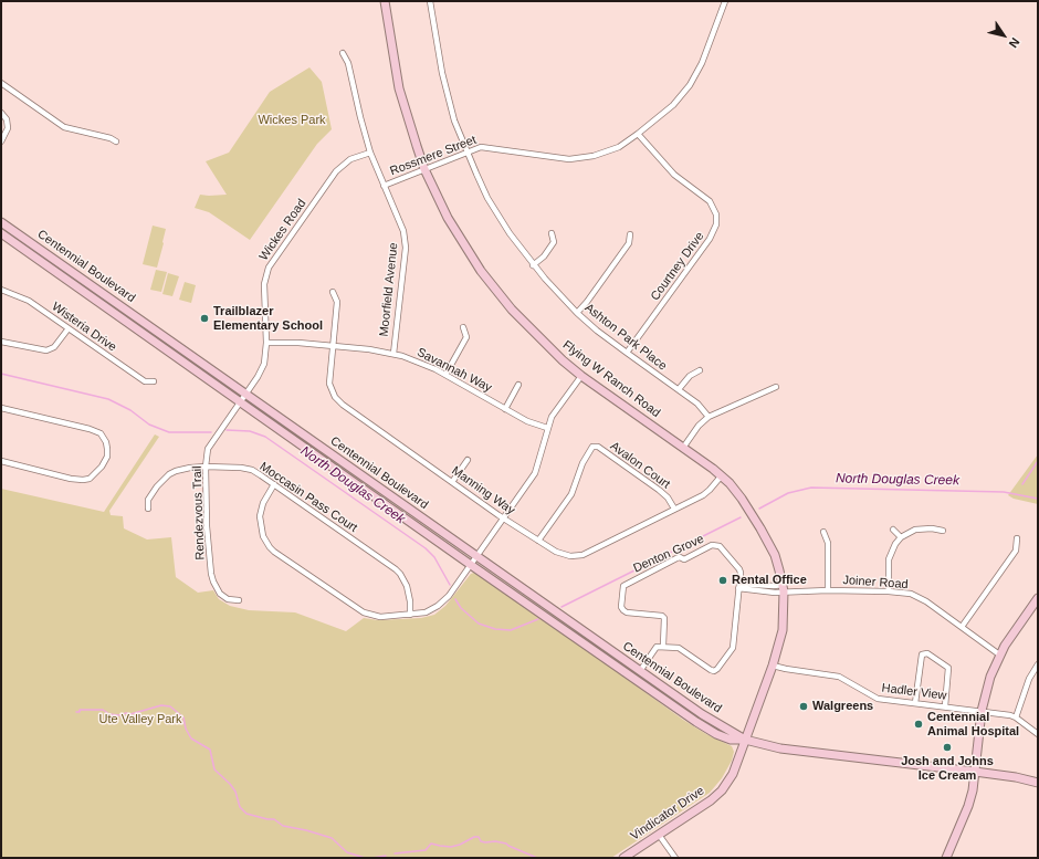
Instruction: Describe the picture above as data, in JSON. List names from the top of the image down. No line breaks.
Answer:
{"streets":{"main road":["Centennial Boulevard","Flying W Ranch Road","Vindicator Drive"],"street":["Rossmere Street","Wickes Road","Courtney Drive","Moorfield Avenue","Wisteria Drive","Ashton Park Place","Savannah Way","Avalon Court","Manning Way","Moccasin Pass Court","Rendezvous Trail","Denton Grove","Joiner Road","Hadler View"]},"crossings":[["Rossmere Street","Courtney Drive"],["Rossmere Street","Moorfield Avenue"],["Rossmere Street","Ashton Park Place"],["Rossmere Street","Flying W Ranch Road"],["Wickes Road","Centennial Boulevard"],["Wickes Road","Moorfield Avenue"],["Wickes Road","Savannah Way"],["Wickes Road","Rendezvous Trail"],["Centennial Boulevard","Flying W Ranch Road"],["Centennial Boulevard","Rendezvous Trail"],["Centennial Boulevard","Vindicator Drive"],["Courtney Drive","Ashton Park Place"],["Moorfield Avenue","Savannah Way"],["Savannah Way","Manning Way"],["Flying W Ranch Road","Manning Way"],["Flying W Ranch Road","Joiner Road"],["Flying W Ranch Road","Hadler View"],["Flying W Ranch Road","Vindicator Drive"],["Avalon Court","Manning Way"],["Moccasin Pass Court","Rendezvous Trail"]],"water":["North Douglas Creek"],"parks":["Wickes Park","Ute Valley Park"],"places":["Trailblazer Elementary School","Rental Office","Walgreens","Centennial Animal Hospital","Josh and Johns Ice Cream"],"north":"bottom right"}
